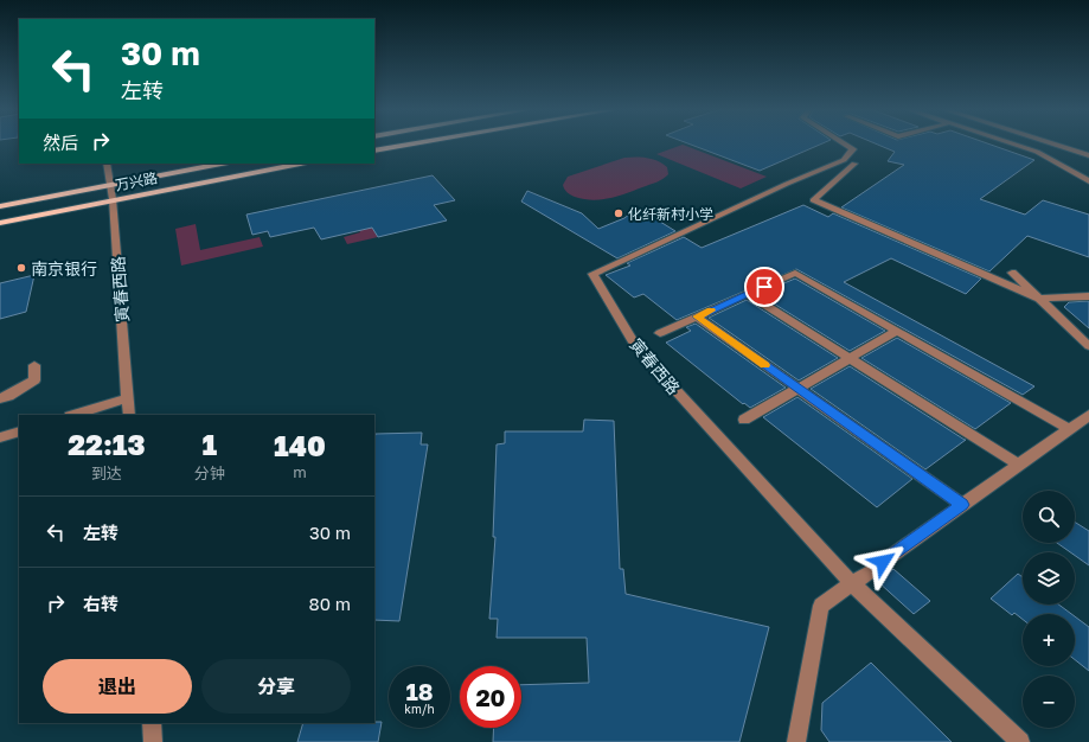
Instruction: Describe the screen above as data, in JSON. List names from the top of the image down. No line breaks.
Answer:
{"streets":{"main road":["万兴路"],"street":["寅春西路"]},"crossings":[["万兴路","寅春西路"]],"places":["化纤新村小学","南京银行"],"page":{"turn":["30 m","左转"],"then":"然后","eta":["22:13","到达","1","分钟","140","m"],"map_buttons":["+","−"],"list":[{"name":"左转","value":"30 m"},{"name":"右转","value":"80 m"}],"buttons":["退出","分享"],"speed":"18 km/h","limit":"20"}}
